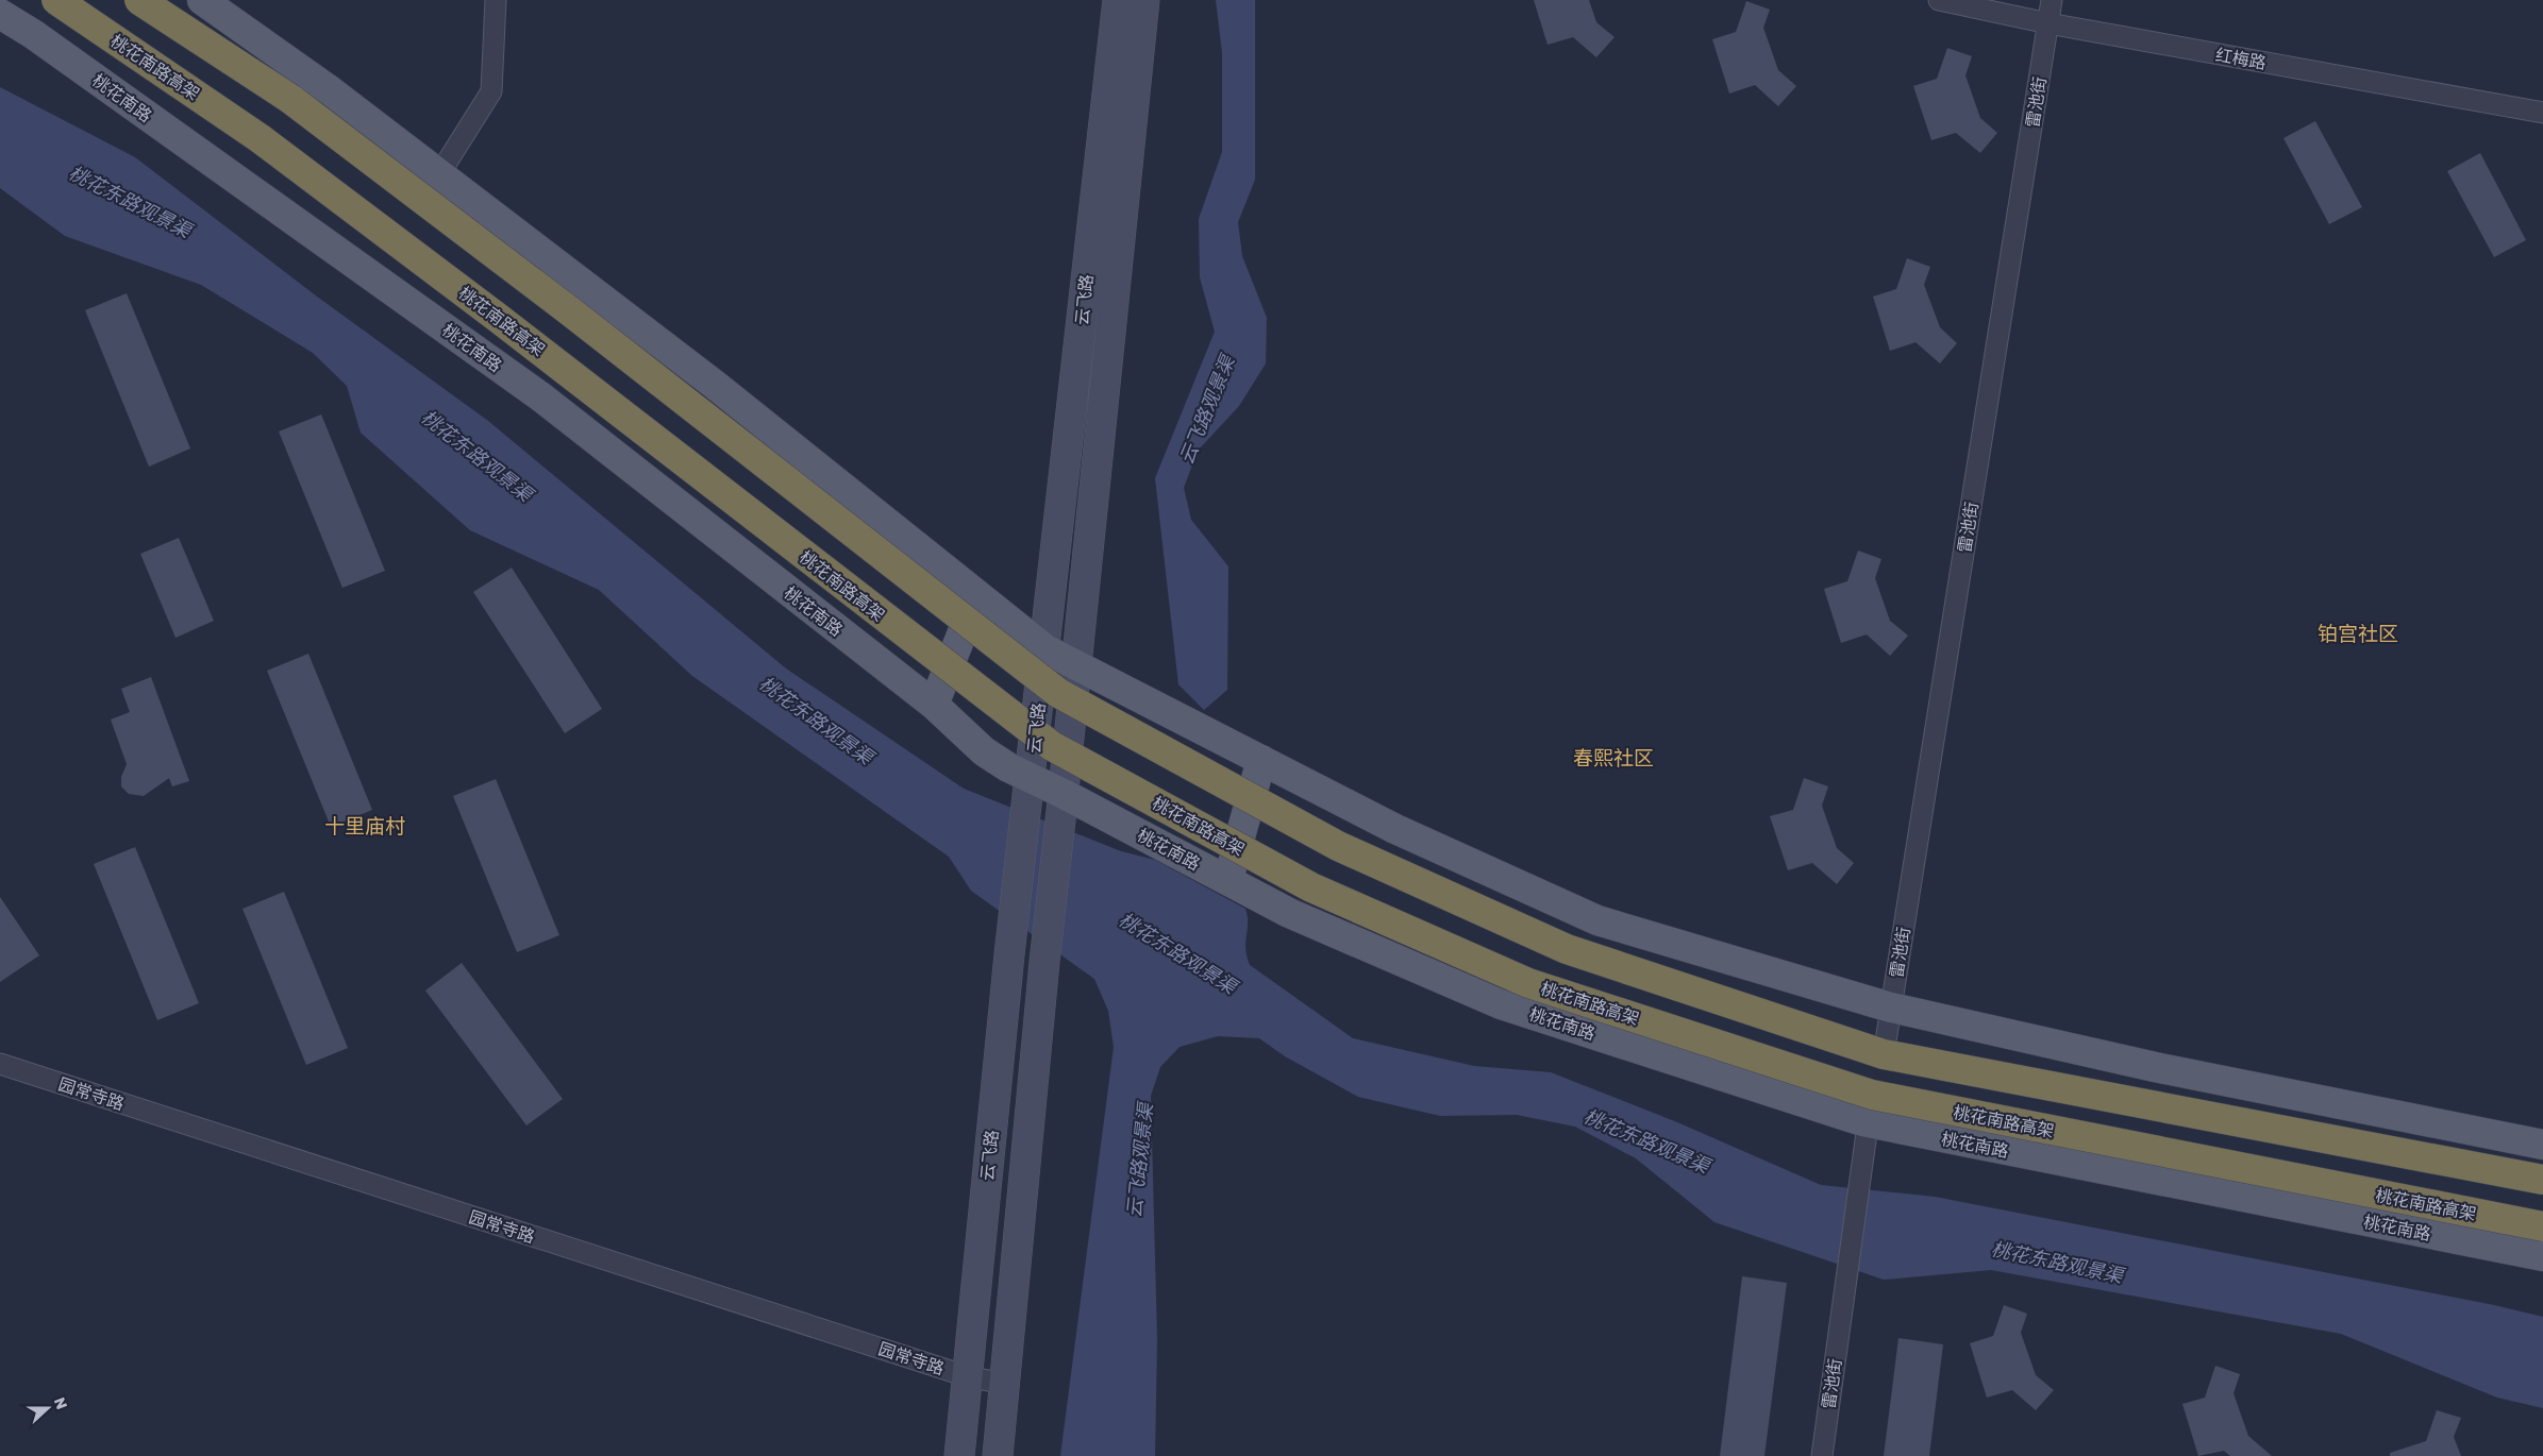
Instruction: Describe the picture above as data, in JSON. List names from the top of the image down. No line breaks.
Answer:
{"streets":{"highway":["桃花南路高架"],"main road":["桃花南路","云飞路"],"street":["红梅路","雷池街","园常寺路"]},"crossings":[["红梅路","雷池街"],["桃花南路高架","桃花南路"],["桃花南路高架","雷池街"],["桃花南路","雷池街"],["桃花南路","云飞路"],["云飞路","园常寺路"]],"districts":["铂宫社区","春熙社区","十里庙村"],"water":["桃花东路观景渠","云飞路观景渠"],"north":"right"}
